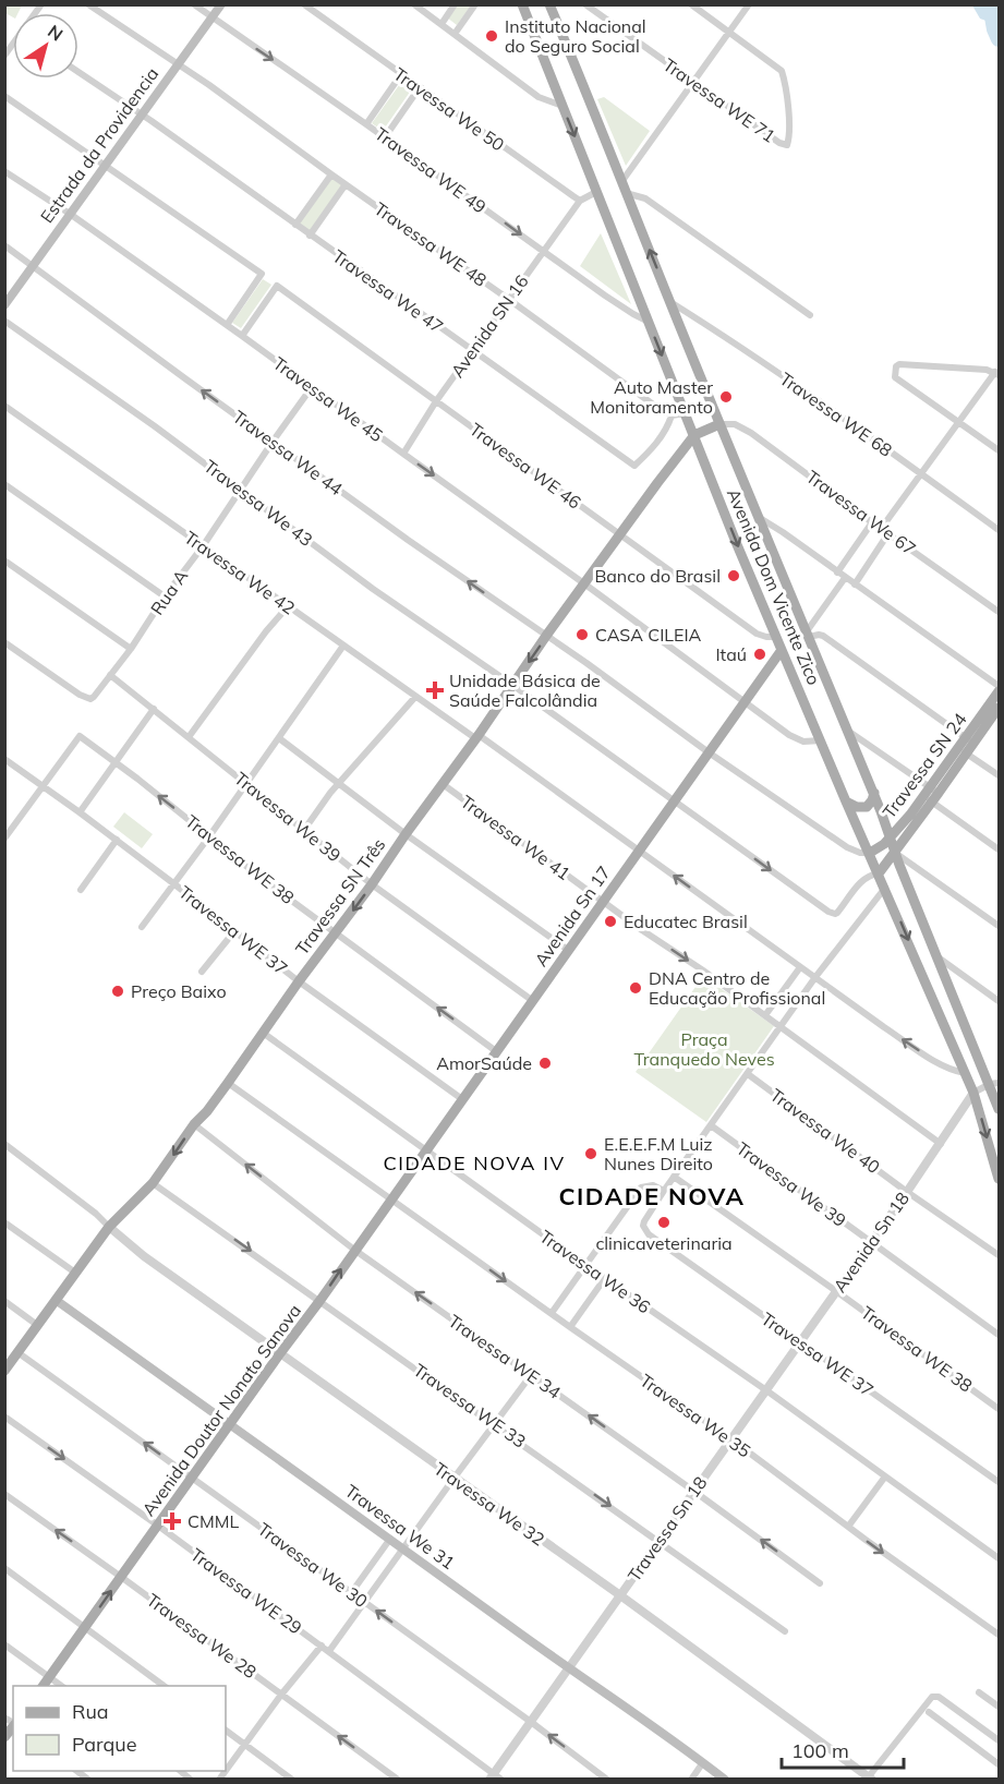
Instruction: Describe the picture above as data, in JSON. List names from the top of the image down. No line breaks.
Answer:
{"streets":{"main road":["Estrada da Providencia","Avenida Dom Vicente Zico","Travessa SN 24","Travessa SN Três","Avenida Sn 17","Avenida Doutor Nonato Sanova","Travessa We 31"],"street":["Travessa WE 71","Travessa We 50","Travessa WE 49","Travessa WE 48","Travessa We 47","Avenida SN 16","Travessa We 45","Travessa WE 68","Travessa We 44","Travessa WE 46","Travessa We 43","Travessa We 67","Travessa We 42","Rua A","Travessa We 39","Travessa We 41","Travessa WE 38","Travessa WE 37","Travessa We 40","Avenida Sn 18","Travessa We 36","Travessa WE 34","Travessa WE 33","Travessa We 35","Travessa We 32","Travessa Sn 18","Travessa We 30","Travessa WE 29","Travessa We 28"]},"crossings":[["Travessa We 50","Avenida SN 16"],["Estrada da Providencia","Travessa WE 49"],["Estrada da Providencia","Travessa WE 48"],["Estrada da Providencia","Travessa We 47"],["Estrada da Providencia","Travessa We 45"],["Estrada da Providencia","Travessa We 44"],["Travessa WE 49","Avenida SN 16"],["Travessa WE 49","Avenida Dom Vicente Zico"],["Travessa WE 48","Travessa We 47"],["Travessa WE 48","Avenida SN 16"],["Travessa We 47","Avenida SN 16"],["Avenida SN 16","Travessa We 45"],["Avenida SN 16","Travessa WE 46"],["Travessa We 45","Travessa WE 46"],["Travessa We 45","Rua A"],["Travessa We 45","Travessa SN Três"],["Travessa We 44","Rua A"],["Travessa We 44","Travessa SN Três"],["Travessa WE 46","Avenida Dom Vicente Zico"],["Travessa WE 46","Travessa SN Três"],["Travessa We 43","Rua A"],["Travessa We 43","Travessa SN Três"],["Travessa We 67","Avenida Dom Vicente Zico"],["Travessa We 42","Rua A"],["Travessa We 42","Travessa SN Três"],["Avenida Dom Vicente Zico","Travessa SN 24"],["Avenida Dom Vicente Zico","Travessa SN Três"],["Avenida Dom Vicente Zico","Avenida Sn 18"],["Rua A","Travessa We 39"],["Travessa We 39","Travessa SN Três"],["Travessa We 39","Avenida Sn 17"],["Travessa We 39","Avenida Sn 18"],["Travessa We 41","Travessa SN Três"],["Travessa We 41","Avenida Sn 17"],["Travessa WE 38","Travessa SN Três"],["Travessa WE 38","Avenida Sn 17"],["Travessa WE 38","Travessa WE 37"],["Travessa WE 38","Avenida Sn 18"],["Travessa SN Três","Travessa WE 37"],["Travessa SN Três","Travessa WE 34"],["Travessa SN Três","Travessa WE 33"],["Travessa SN Três","Travessa We 32"],["Travessa SN Três","Travessa We 31"],["Travessa SN Três","Travessa We 30"],["Avenida Sn 17","Travessa WE 37"],["Avenida Sn 17","Travessa We 36"],["Avenida Sn 17","Avenida Doutor Nonato Sanova"],["Travessa WE 37","Avenida Sn 18"],["Travessa We 40","Avenida Sn 18"],["Avenida Sn 18","Travessa We 36"],["Avenida Sn 18","Travessa Sn 18"],["Travessa We 36","Avenida Doutor Nonato Sanova"],["Travessa We 36","Travessa Sn 18"],["Travessa WE 34","Avenida Doutor Nonato Sanova"],["Travessa WE 34","Travessa Sn 18"],["Travessa WE 33","Avenida Doutor Nonato Sanova"],["Travessa WE 33","Travessa Sn 18"],["Avenida Doutor Nonato Sanova","Travessa We 35"],["Avenida Doutor Nonato Sanova","Travessa We 32"],["Avenida Doutor Nonato Sanova","Travessa We 31"],["Avenida Doutor Nonato Sanova","Travessa We 30"],["Avenida Doutor Nonato Sanova","Travessa WE 29"],["Avenida Doutor Nonato Sanova","Travessa We 28"],["Travessa We 35","Travessa Sn 18"],["Travessa We 32","Travessa Sn 18"],["Travessa We 31","Travessa Sn 18"]],"one_way":["Travessa WE 49","Travessa We 44","Travessa We 41","Travessa WE 34","Travessa WE 33","Travessa We 35","Travessa We 30","Travessa WE 29","Travessa We 28"],"districts":["CIDADE NOVA IV","CIDADE NOVA"],"parks":["Praça Tranquedo Neves"],"places":{"other":["Instituto Nacional do Seguro Social","Auto Master Monitoramento","Banco do Brasil","CASA CILEIA","Itaú","Educatec Brasil","DNA Centro de Educação Profissional","Preço Baixo","AmorSaúde","E.E.E.F.M Luiz Nunes Direito","clinicaveterinaria"],"health":["Unidade Básica de Saúde Falcolândia","CMML"]},"legend":["Rua","Parque"],"scale_bar":"100 m","north":"top right"}
